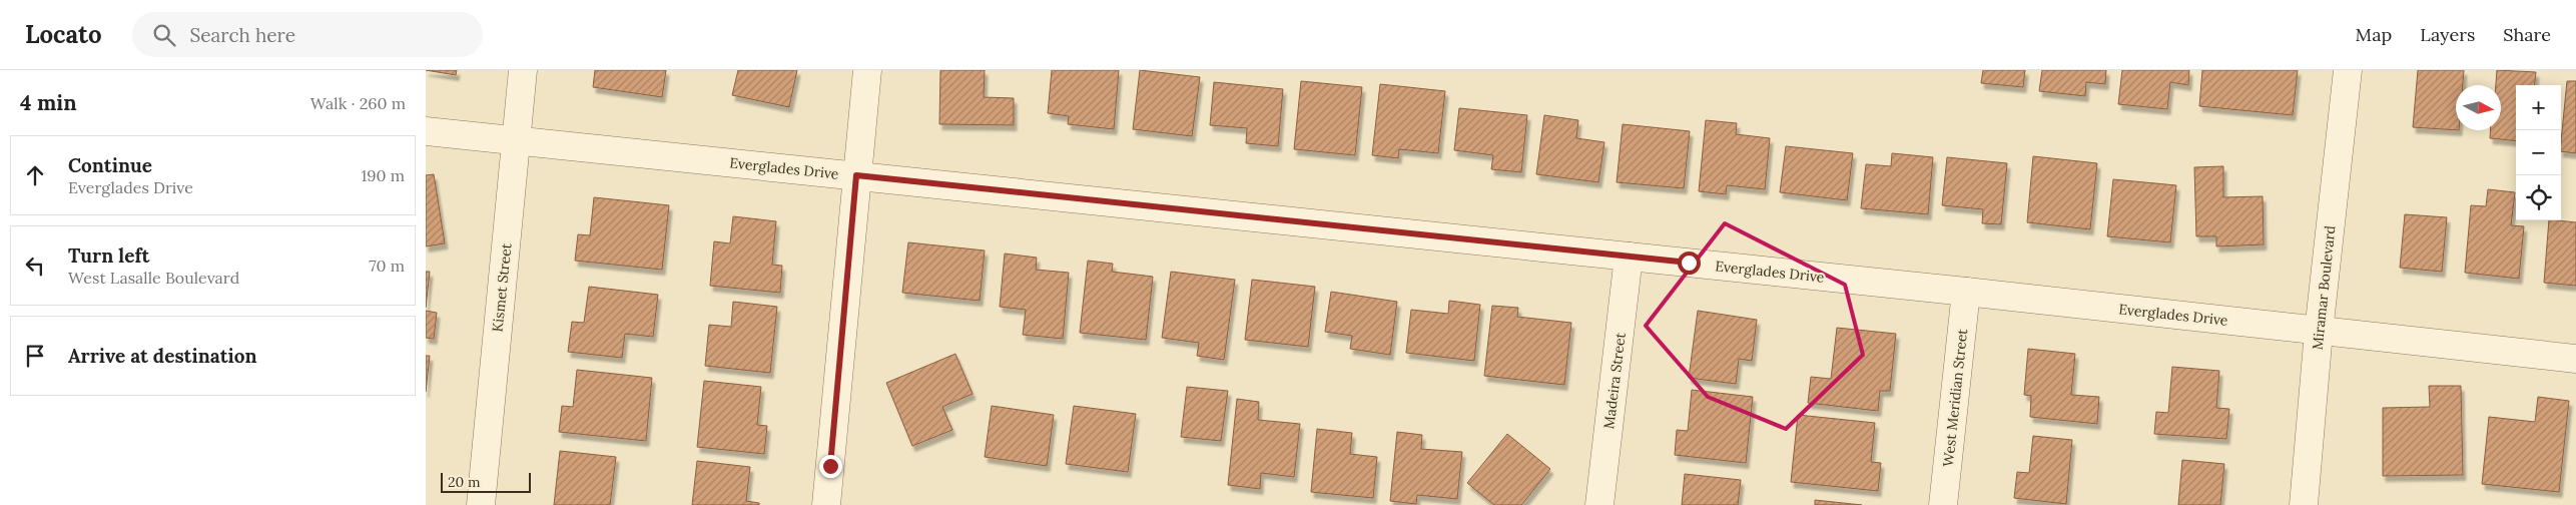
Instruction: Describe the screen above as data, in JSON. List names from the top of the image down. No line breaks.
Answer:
{"streets":{"street":["Everglades Drive","Kismet Street","Miramar Boulevard","Madeira Street","West Meridian Street"]},"crossings":[["Everglades Drive","Kismet Street"],["Everglades Drive","Miramar Boulevard"],["Everglades Drive","Madeira Street"],["Everglades Drive","West Meridian Street"]],"scale_bar":"20 m","north":"right","page":{"header":"Locato","search":"Search here","nav":["Map","Layers","Share"],"heading":["4 min","Walk · 260 m"],"map_buttons":["+","−"],"list":[["Continue","Everglades Drive","190 m"],["Turn left","West Lasalle Boulevard","70 m"],"Arrive at destination"],"scale":"20 m"}}
